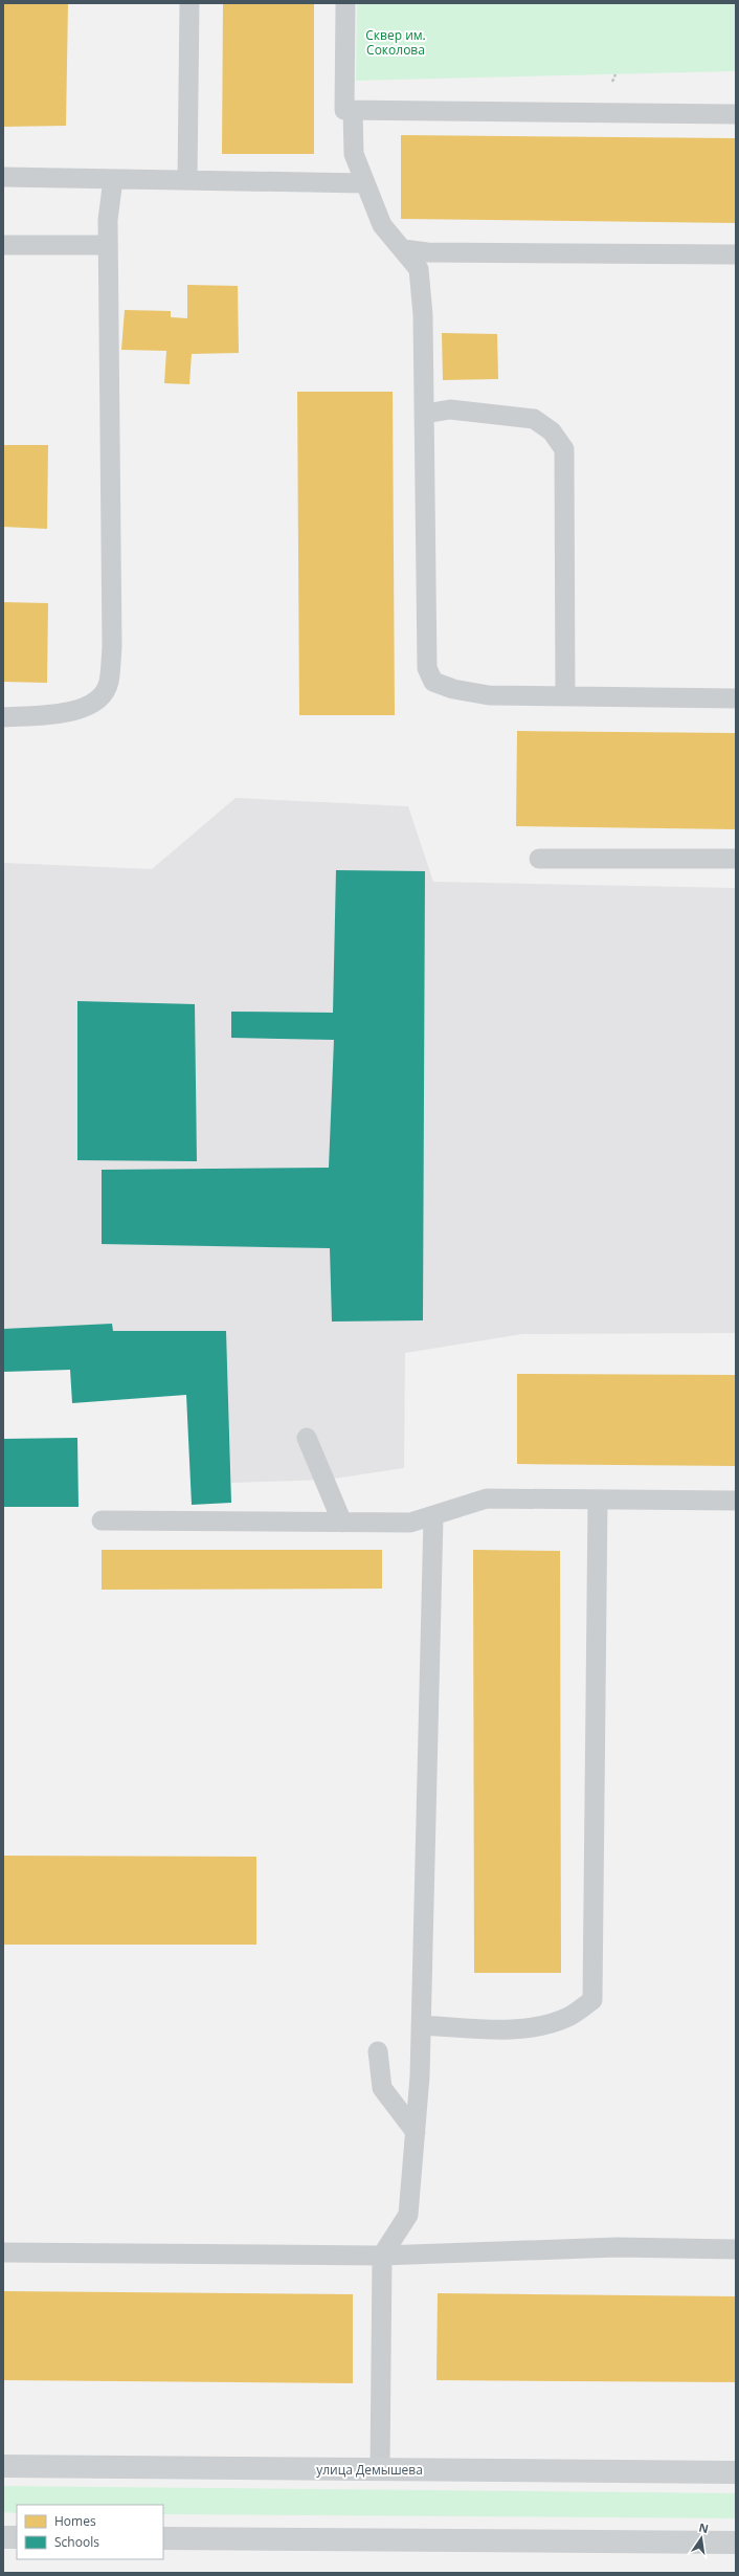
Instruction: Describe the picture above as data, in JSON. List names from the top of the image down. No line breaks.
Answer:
{"streets":{"street":["улица Демышева"]},"parks":["Сквер им. Соколова"],"legend":["Homes","Schools"],"north":"top"}
